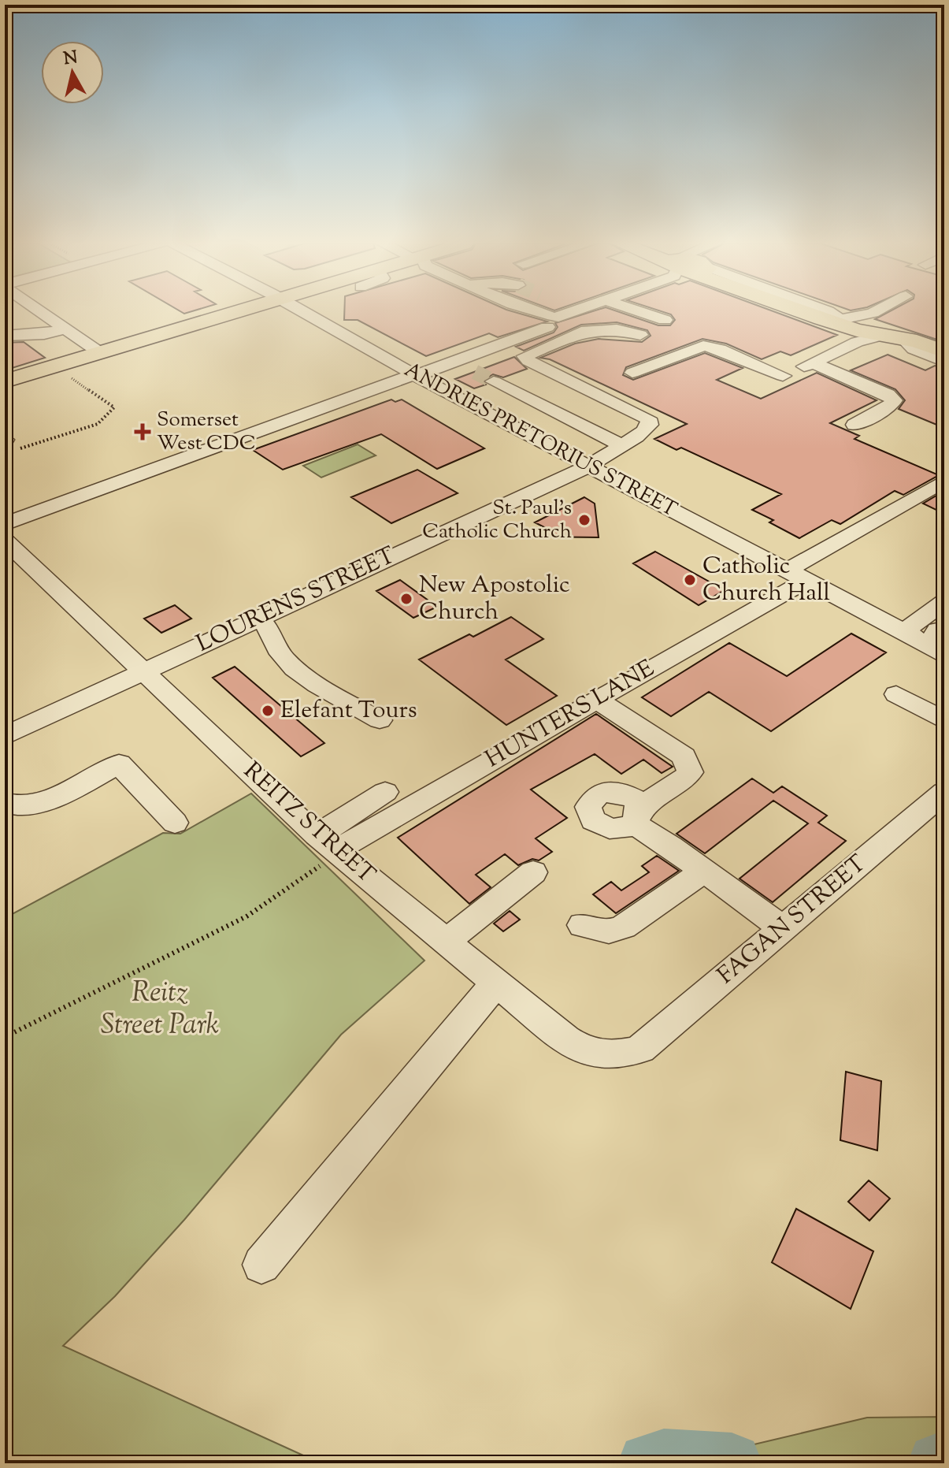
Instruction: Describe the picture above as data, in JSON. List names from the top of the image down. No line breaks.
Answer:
{"streets":{"street":["ANDRIES PRETORIUS STREET","LOURENS STREET","HUNTERS LANE","REITZ STREET","FAGAN STREET"]},"crossings":[["ANDRIES PRETORIUS STREET","LOURENS STREET"],["ANDRIES PRETORIUS STREET","HUNTERS LANE"],["LOURENS STREET","REITZ STREET"],["HUNTERS LANE","REITZ STREET"],["REITZ STREET","FAGAN STREET"]],"parks":["Reitz Street Park"],"places":{"health":["Somerset West CDC"],"other":["St. Paul's Catholic Church","Catholic Church Hall","New Apostolic Church","Elefant Tours"]},"north":"top"}
